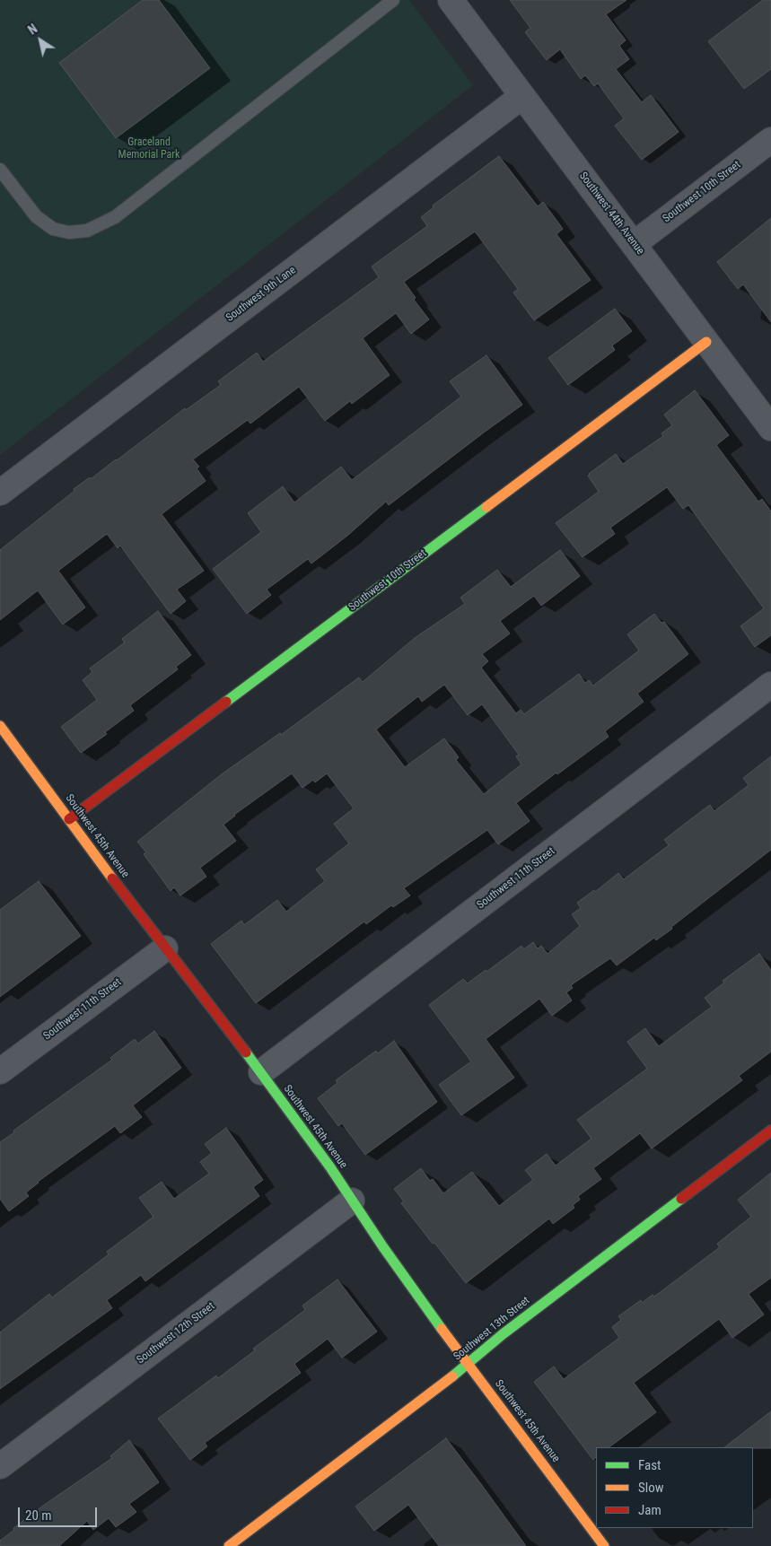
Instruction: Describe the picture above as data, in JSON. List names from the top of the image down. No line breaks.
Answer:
{"streets":{"street":["Southwest 10th Street","Southwest 44th Avenue","Southwest 9th Lane","Southwest 45th Avenue","Southwest 11th Street","Southwest 13th Street","Southwest 12th Street"]},"crossings":[["Southwest 10th Street","Southwest 44th Avenue"],["Southwest 10th Street","Southwest 45th Avenue"],["Southwest 44th Avenue","Southwest 9th Lane"],["Southwest 45th Avenue","Southwest 11th Street"],["Southwest 45th Avenue","Southwest 13th Street"],["Southwest 45th Avenue","Southwest 12th Street"]],"parks":["Graceland Memorial Park"],"legend":["Fast","Slow","Jam"],"scale_bar":"20 m","north":"top left"}
